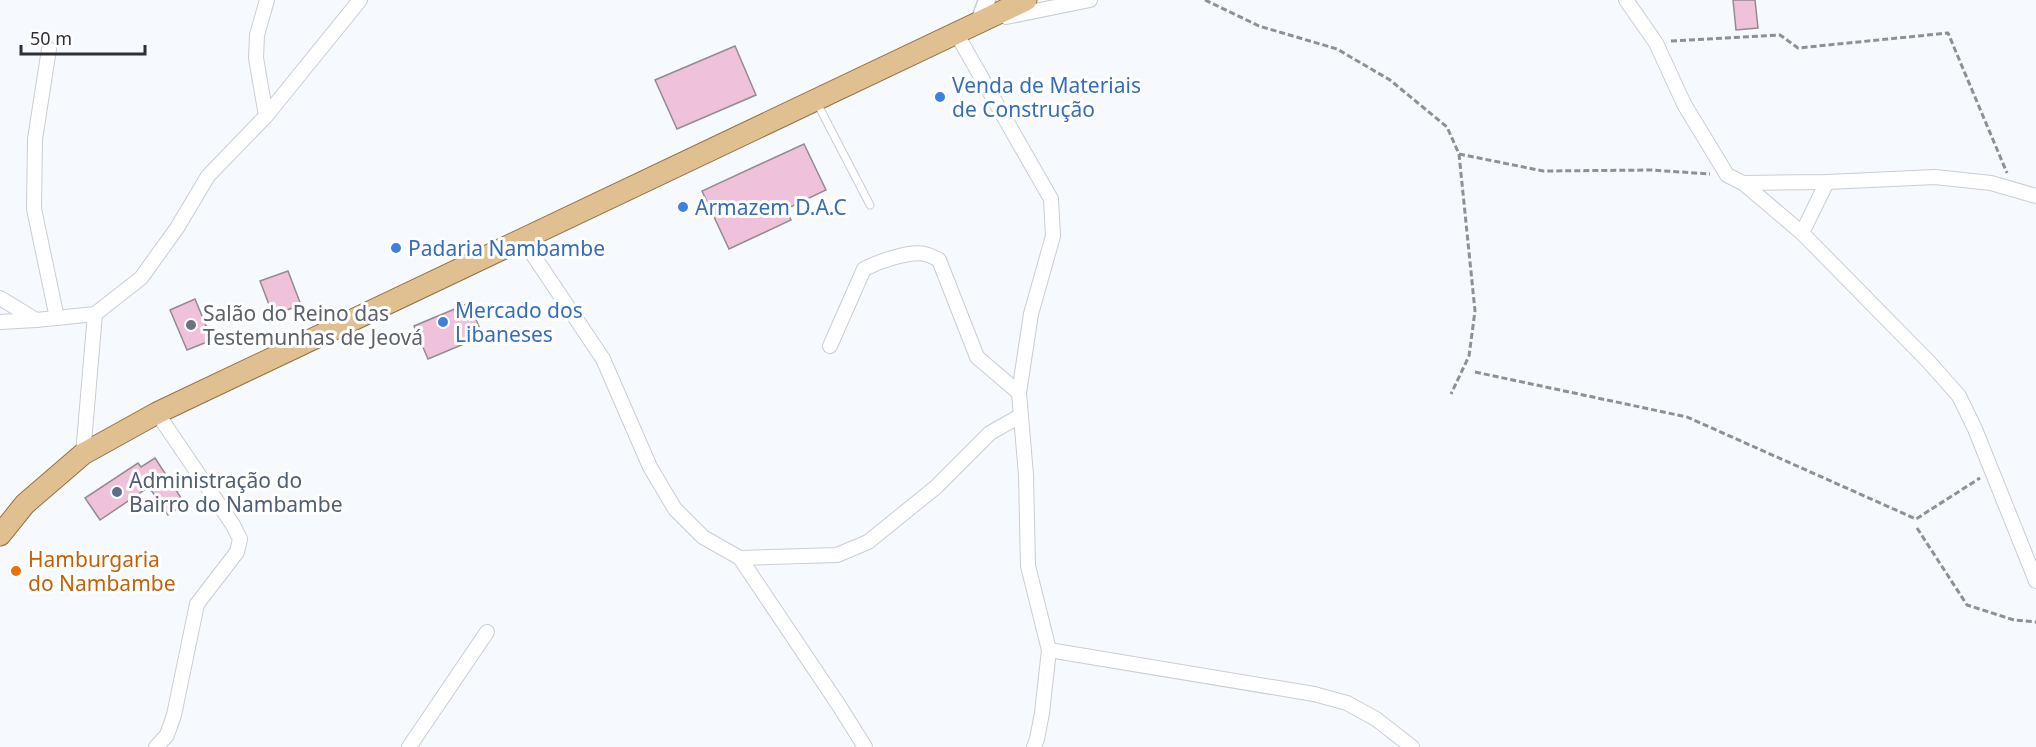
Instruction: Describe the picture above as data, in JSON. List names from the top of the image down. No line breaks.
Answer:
{"places":["Venda de Materiais de Construção","Armazem D.A.C","Padaria Nambambe","Mercado dos Libaneses","Salão do Reino das Testemunhas de Jeová","Administração do Bairro do Nambambe","Hamburgaria do Nambambe"],"scale_bar":"50 m"}
